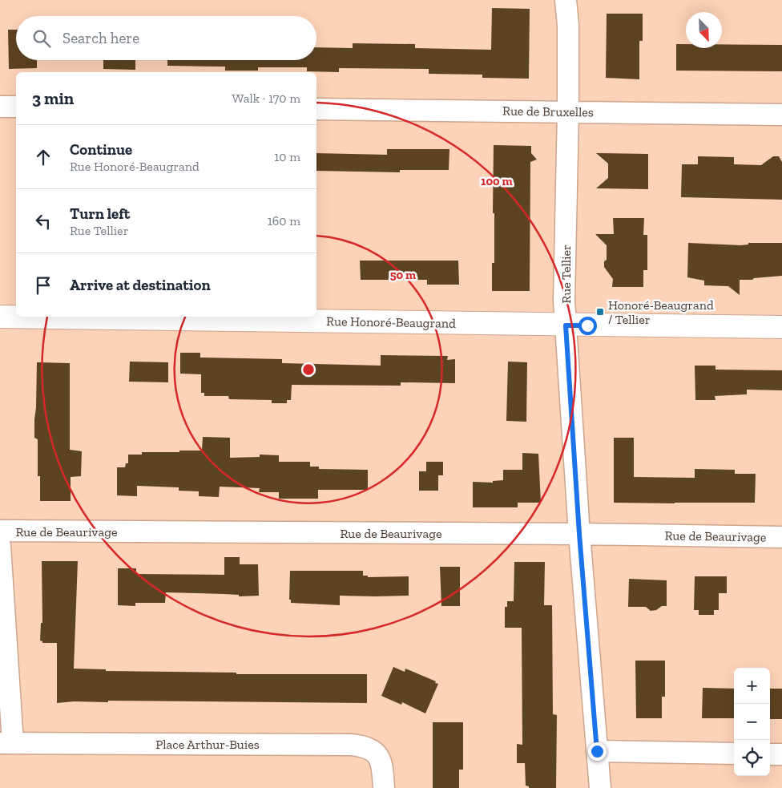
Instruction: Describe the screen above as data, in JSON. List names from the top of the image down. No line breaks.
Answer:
{"streets":{"street":["Rue de Bruxelles","Rue Tellier","Rue Honoré-Beaugrand","Rue de Beaurivage","Place Arthur-Buies"]},"crossings":[["Rue de Bruxelles","Rue Tellier"],["Rue Tellier","Rue Honoré-Beaugrand"],["Rue Tellier","Rue de Beaurivage"]],"places":{"transit":["Honoré-Beaugrand / Tellier"]},"north":"bottom right","page":{"search":"Search here","heading":["3 min","Walk · 170 m"],"list":[["Continue","Rue Honoré-Beaugrand","10 m"],["Turn left","Rue Tellier","160 m"],"Arrive at destination"],"map_buttons":["+","−"]},"rings":["100 m","50 m"]}
